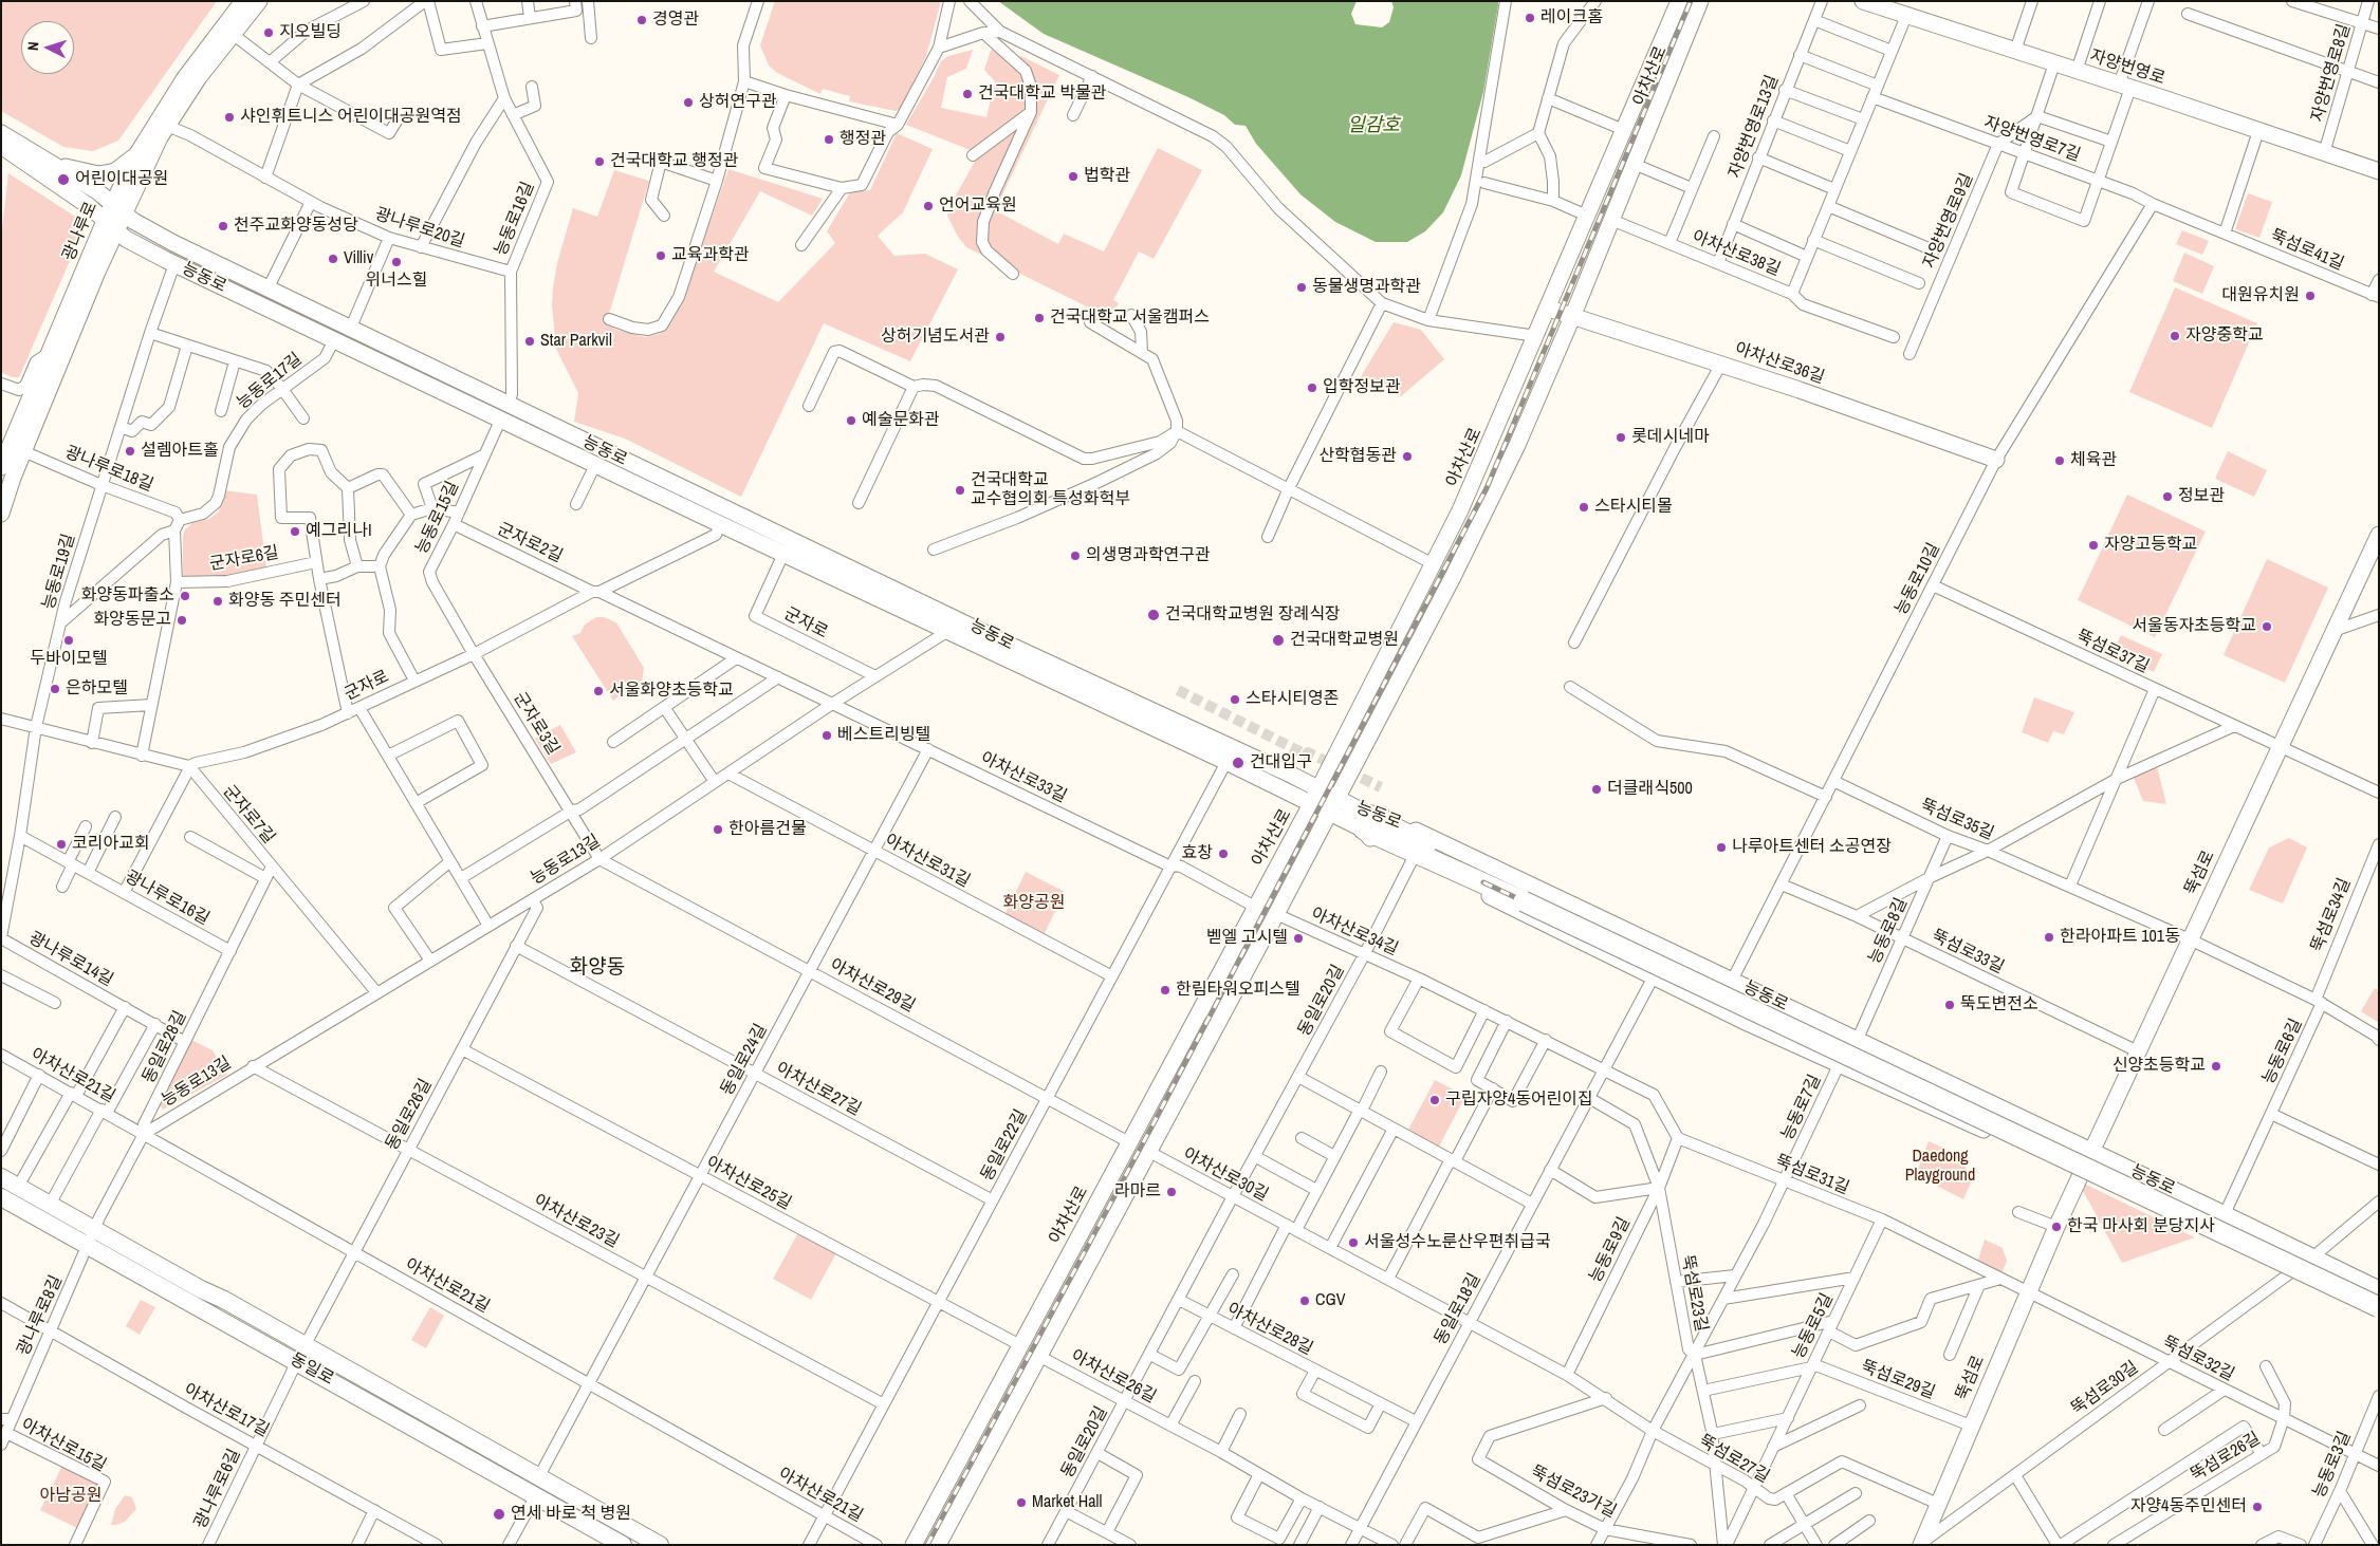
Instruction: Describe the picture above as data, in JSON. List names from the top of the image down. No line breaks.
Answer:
{"streets":{"main road":["자양번영로","아차산로","광나루로","능동로","아차산로36길","뚝섬로","동일로"],"street":["자양번영로8길","자양번영로13길","자양번영로7길","능동로16길","자양번영로9길","광나루로20길","뚝섬로41길","아차산로38길","능동로17길","광나루로18길","능동로15길","군자로2길","군자로6길","능동로19길","능동로10길","군자로","뚝섬로37길","군자로3길","아차산로33길","군자로7길","뚝섬로35길","능동로13길","아차산로31길","광나루로16길","뚝섬로34길","능동로8길","아차산로34길","뚝섬로33길","광나루로14길","아차산로29길","동일로20길","동일로28길","능동로6길","동일로24길","아차산로21길","아차산로27길","능동로7길","동일로26길","동일로22길","아차산로30길","뚝섬로31길","아차산로25길","아차산로23길","능동로9길","뚝섬로23길","동일로18길","광나루로8길","능동로5길","아차산로28길","뚝섬로32길","아차산로26길","뚝섬로29길","뚝섬로30길","아차산로17길","아차산로15길","뚝섬로26길","뚝섬로27길","능동로3길","광나루로6길","뚝섬로23가길"]},"crossings":[["자양번영로","자양번영로8길"],["자양번영로","자양번영로7길"],["아차산로","아차산로38길"],["아차산로","능동로"],["아차산로","아차산로36길"],["아차산로","아차산로33길"],["아차산로","아차산로34길"],["아차산로","아차산로29길"],["아차산로","아차산로30길"],["아차산로","아차산로25길"],["아차산로","아차산로26길"],["자양번영로13길","아차산로38길"],["자양번영로7길","자양번영로9길"],["자양번영로7길","뚝섬로41길"],["자양번영로7길","능동로10길"],["능동로16길","광나루로20길"],["능동로16길","능동로"],["광나루로","능동로"],["광나루로","광나루로18길"],["뚝섬로41길","능동로10길"],["능동로","능동로17길"],["능동로","능동로15길"],["능동로","능동로19길"],["능동로","능동로10길"],["능동로","군자로"],["능동로","능동로13길"],["능동로","뚝섬로"],["능동로","능동로8길"],["능동로","동일로20길"],["능동로","능동로6길"],["능동로","능동로7길"],["능동로","동일로22길"],["능동로","동일로18길"],["능동로","뚝섬로30길"],["아차산로36길","능동로10길"],["능동로17길","광나루로18길"],["능동로17길","능동로19길"],["광나루로18길","능동로19길"],["능동로15길","군자로2길"],["능동로15길","군자로"],["능동로15길","군자로3길"],["군자로2길","군자로"],["군자로2길","아차산로33길"],["군자로6길","군자로"],["능동로19길","광나루로16길"],["능동로19길","광나루로14길"],["능동로10길","뚝섬로37길"],["능동로10길","뚝섬로35길"],["능동로10길","뚝섬로33길"],["군자로","군자로3길"],["군자로","아차산로33길"],["군자로","군자로7길"],["군자로","능동로13길"],["뚝섬로37길","뚝섬로"],["군자로3길","능동로13길"],["군자로3길","아차산로29길"],["아차산로33길","능동로13길"],["아차산로33길","동일로24길"],["아차산로33길","동일로22길"],["군자로7길","능동로13길"],["군자로7길","동일로28길"],["뚝섬로35길","뚝섬로"],["뚝섬로35길","능동로8길"],["능동로13길","아차산로31길"],["능동로13길","아차산로29길"],["능동로13길","동일로28길"],["능동로13길","아차산로21길"],["능동로13길","동일로26길"],["능동로13길","아차산로23길"],["아차산로31길","동일로24길"],["아차산로31길","동일로22길"],["뚝섬로","뚝섬로33길"],["뚝섬로","뚝섬로31길"],["뚝섬로","뚝섬로32길"],["뚝섬로","뚝섬로29길"],["뚝섬로","뚝섬로30길"],["뚝섬로","뚝섬로27길"],["광나루로16길","동일로28길"],["뚝섬로34길","능동로6길"],["능동로8길","뚝섬로33길"],["아차산로34길","동일로20길"],["아차산로34길","동일로18길"],["광나루로14길","동일로28길"],["광나루로14길","아차산로21길"],["아차산로29길","동일로24길"],["아차산로29길","동일로22길"],["동일로20길","아차산로30길"],["동일로20길","아차산로28길"],["동일로20길","아차산로26길"],["동일로28길","아차산로21길"],["동일로28길","광나루로8길"],["동일로28길","동일로"],["동일로24길","아차산로21길"],["동일로24길","아차산로27길"],["동일로24길","아차산로25길"],["동일로24길","아차산로23길"],["동일로24길","동일로"],["아차산로21길","동일로26길"],["아차산로21길","동일로22길"],["아차산로27길","동일로26길"],["아차산로27길","동일로22길"],["능동로7길","뚝섬로31길"],["능동로7길","뚝섬로23길"],["능동로7길","뚝섬로27길"],["능동로7길","뚝섬로23가길"],["동일로26길","아차산로25길"],["동일로26길","아차산로23길"],["동일로26길","동일로"],["동일로26길","광나루로6길"],["동일로22길","아차산로25길"],["동일로22길","아차산로23길"],["아차산로30길","동일로18길"],["아차산로30길","뚝섬로27길"],["뚝섬로31길","능동로9길"],["뚝섬로31길","능동로5길"],["뚝섬로31길","뚝섬로32길"],["능동로9길","뚝섬로23길"],["능동로9길","뚝섬로27길"],["뚝섬로23길","동일로18길"],["뚝섬로23길","능동로5길"],["뚝섬로23길","뚝섬로27길"],["동일로18길","아차산로28길"],["동일로18길","아차산로26길"],["동일로18길","뚝섬로27길"],["광나루로8길","동일로"],["광나루로8길","아차산로17길"],["광나루로8길","아차산로15길"],["능동로5길","뚝섬로29길"],["능동로5길","뚝섬로27길"],["뚝섬로32길","뚝섬로30길"],["뚝섬로32길","뚝섬로26길"],["뚝섬로32길","능동로3길"],["동일로","광나루로6길"],["아차산로17길","광나루로6길"],["뚝섬로27길","뚝섬로23가길"]],"districts":["화양동"],"water":["일감호"],"parks":["화양공원","Daedong Playground","아남공원"],"places":["레이크홈","경영관","지오빌딩","건국대학교 박물관","상허연구관","샤인휘트니스 어린이대공원역점","행정관","건국대학교 행정관","법학관","어린이대공원","언어교육원","천주교화양동성당","교육과학관","Villiv","위너스힐","동물생명과학관","대원유치원","건국대학교 서울캠퍼스","자양중학교","상허기념도서관","Star Parkvil","입학정보관","예술문화관","롯데시네마","설렘아트홀","산학협동관","체육관","건국대학교 교수협의회 특성화헉부","정보관","스타시티몰","예그리나I","자양고등학교","의생명과학연구관","화양동파출소","화양동 주민센터","건국대학교병원 장례식장","화양동문고","서울동자초등학교","두바이모텔","건국대학교병원","은하모텔","서울화양초등학교","스타시티영존","베스트리빙텔","건대입구","더클래식500","한아름건물","코리아교회","나루아트센터 소공연장","효창","한라아파트 101동","벧엘 고시텔","한림타워오피스텔","뚝도변전소","신양초등학교","구립자양4동어린이집","라마르","한국 마사회 분당지사","서울성수노룬산우편취급국","CGV","Market Hall","자양4동주민센터","연세 바로 척 병원"],"north":"left"}
